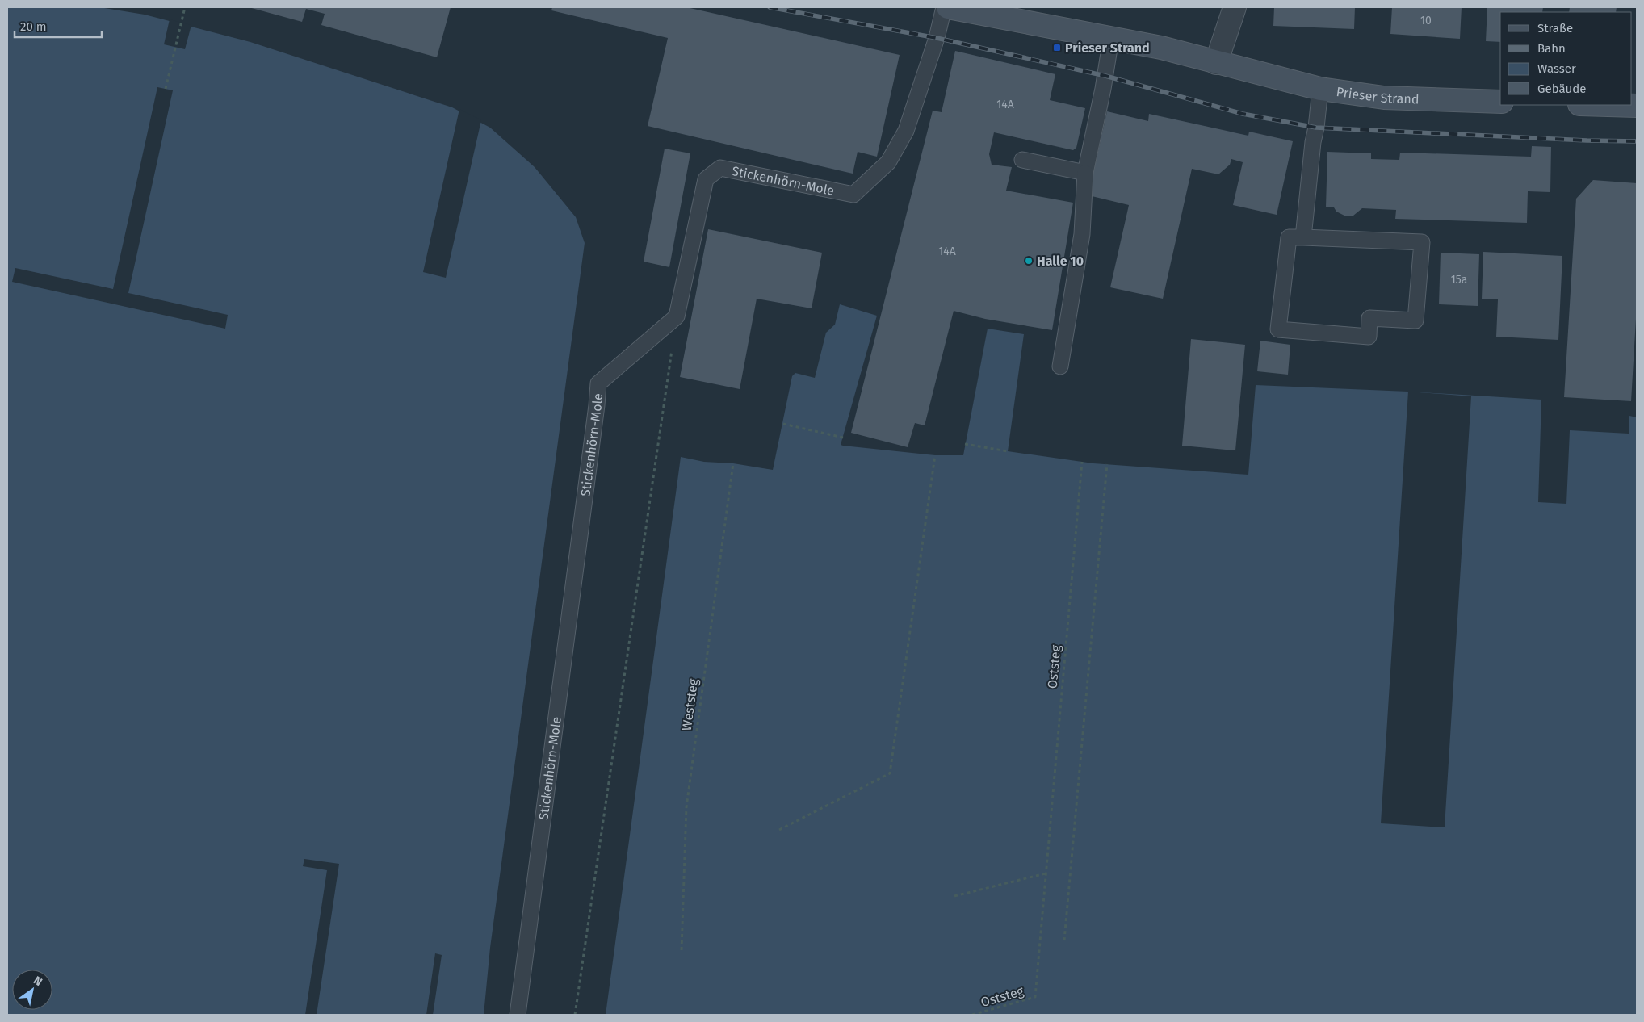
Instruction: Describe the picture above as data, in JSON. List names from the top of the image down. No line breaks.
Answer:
{"streets":{"street":["Prieser Strand"],"lane":["Stickenhörn-Mole"],"path":["Oststeg","Weststeg"]},"places":{"transit":["Prieser Strand"],"other":["Halle 10"]},"house_numbers":["10","14A","14A","15a"],"legend":["Straße","Bahn","Wasser","Gebäude"],"scale_bar":"20 m","north":"top right"}
